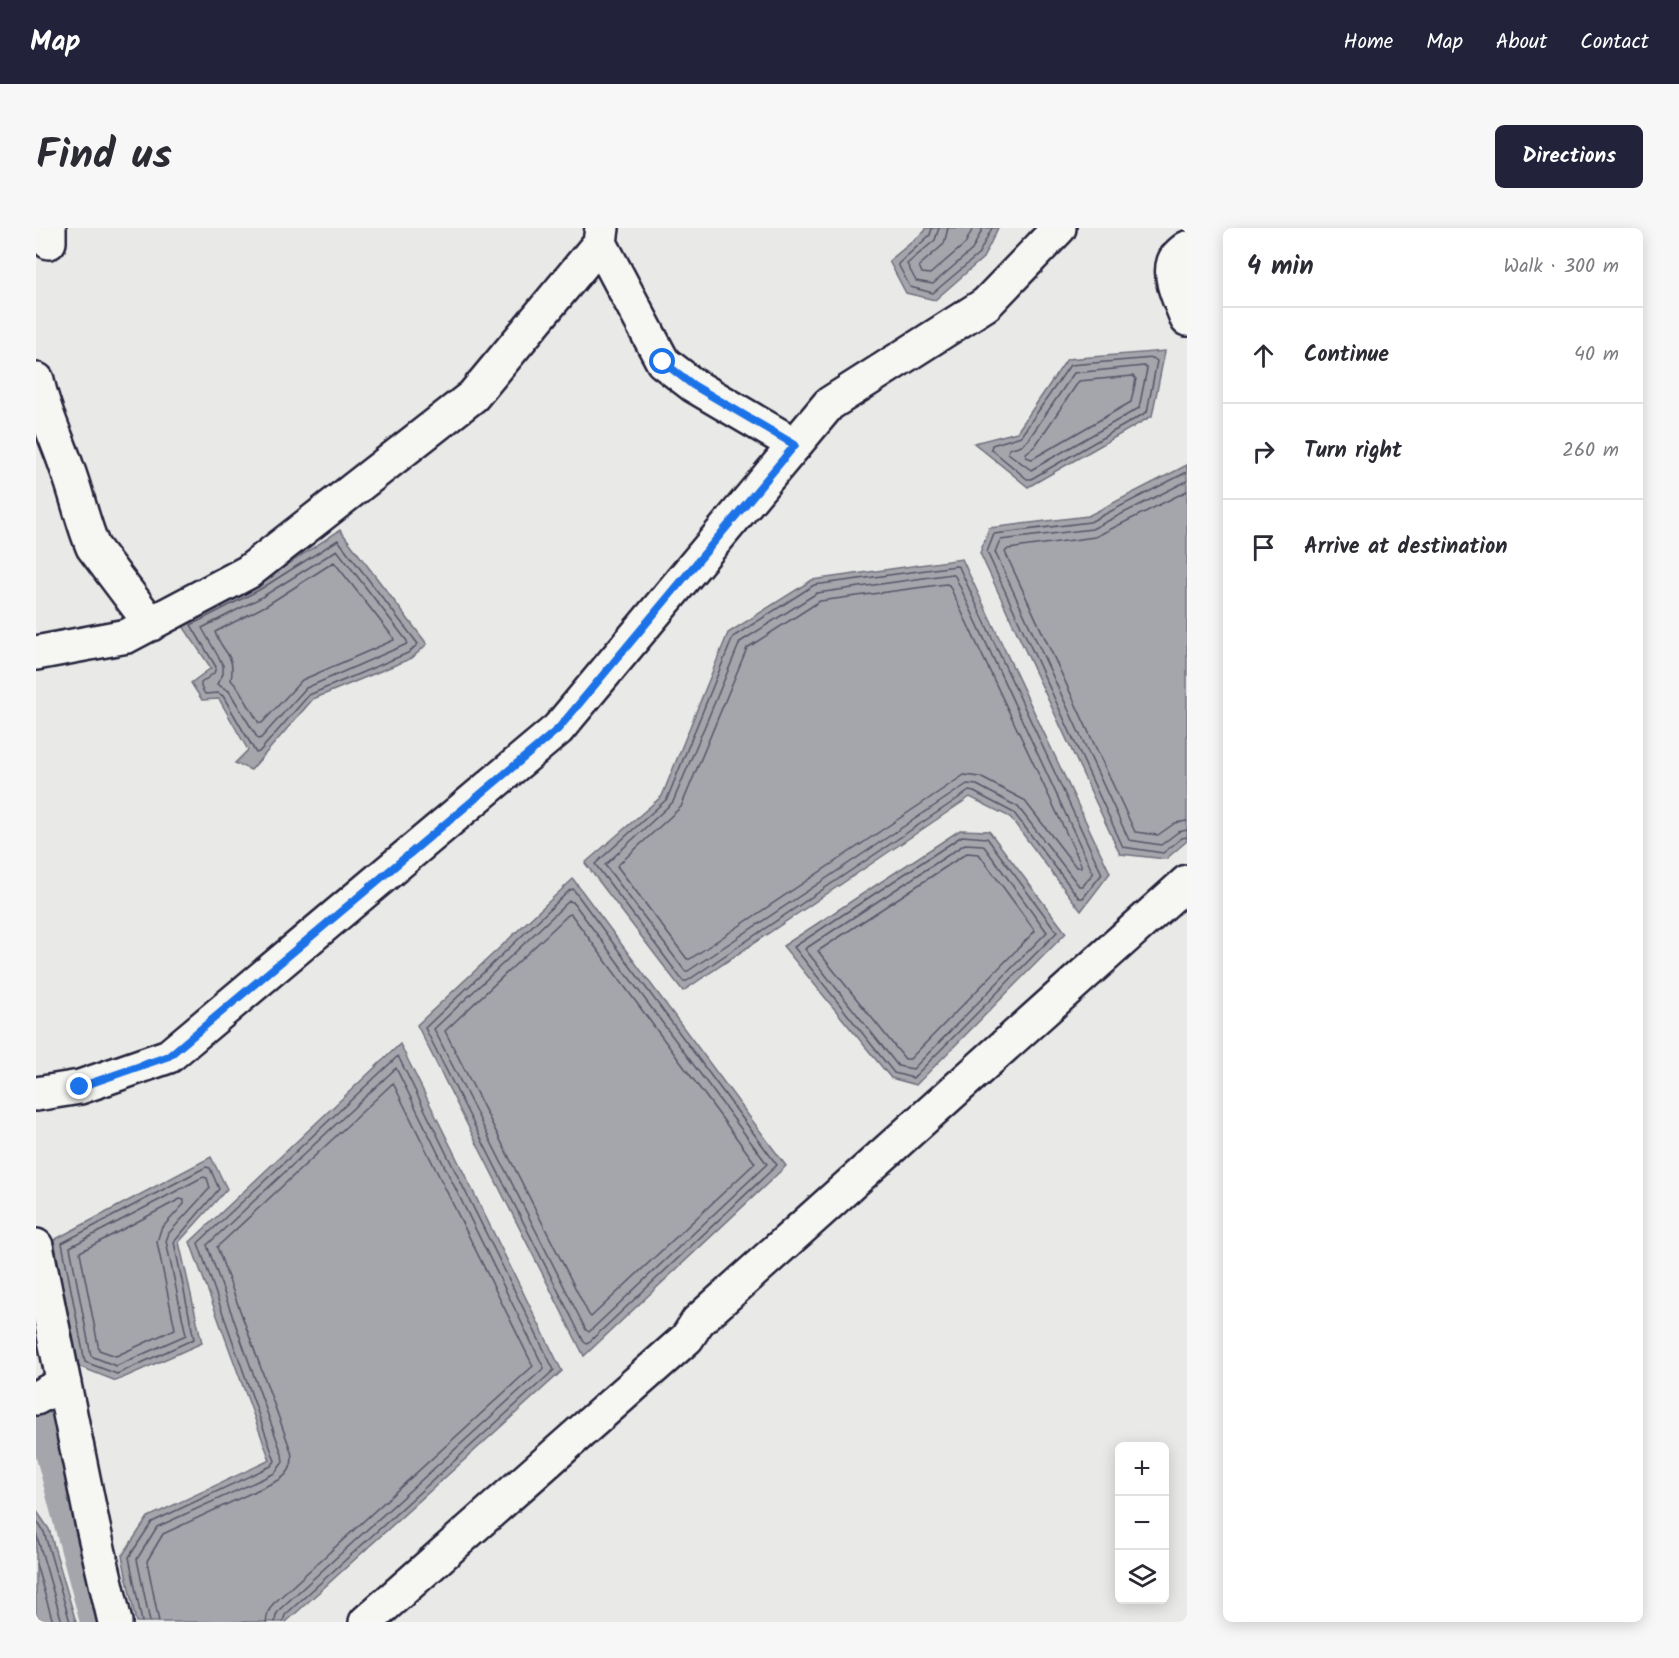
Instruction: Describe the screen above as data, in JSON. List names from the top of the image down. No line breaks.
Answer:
{"page":{"header":"Map","nav":["Home","Map","About","Contact"],"title":"Find us","buttons":"Directions","heading":["4 min","Walk · 300 m"],"list":[["Continue","40 m"],["Turn right","260 m"],"Arrive at destination"],"map_buttons":["+","−"]}}
